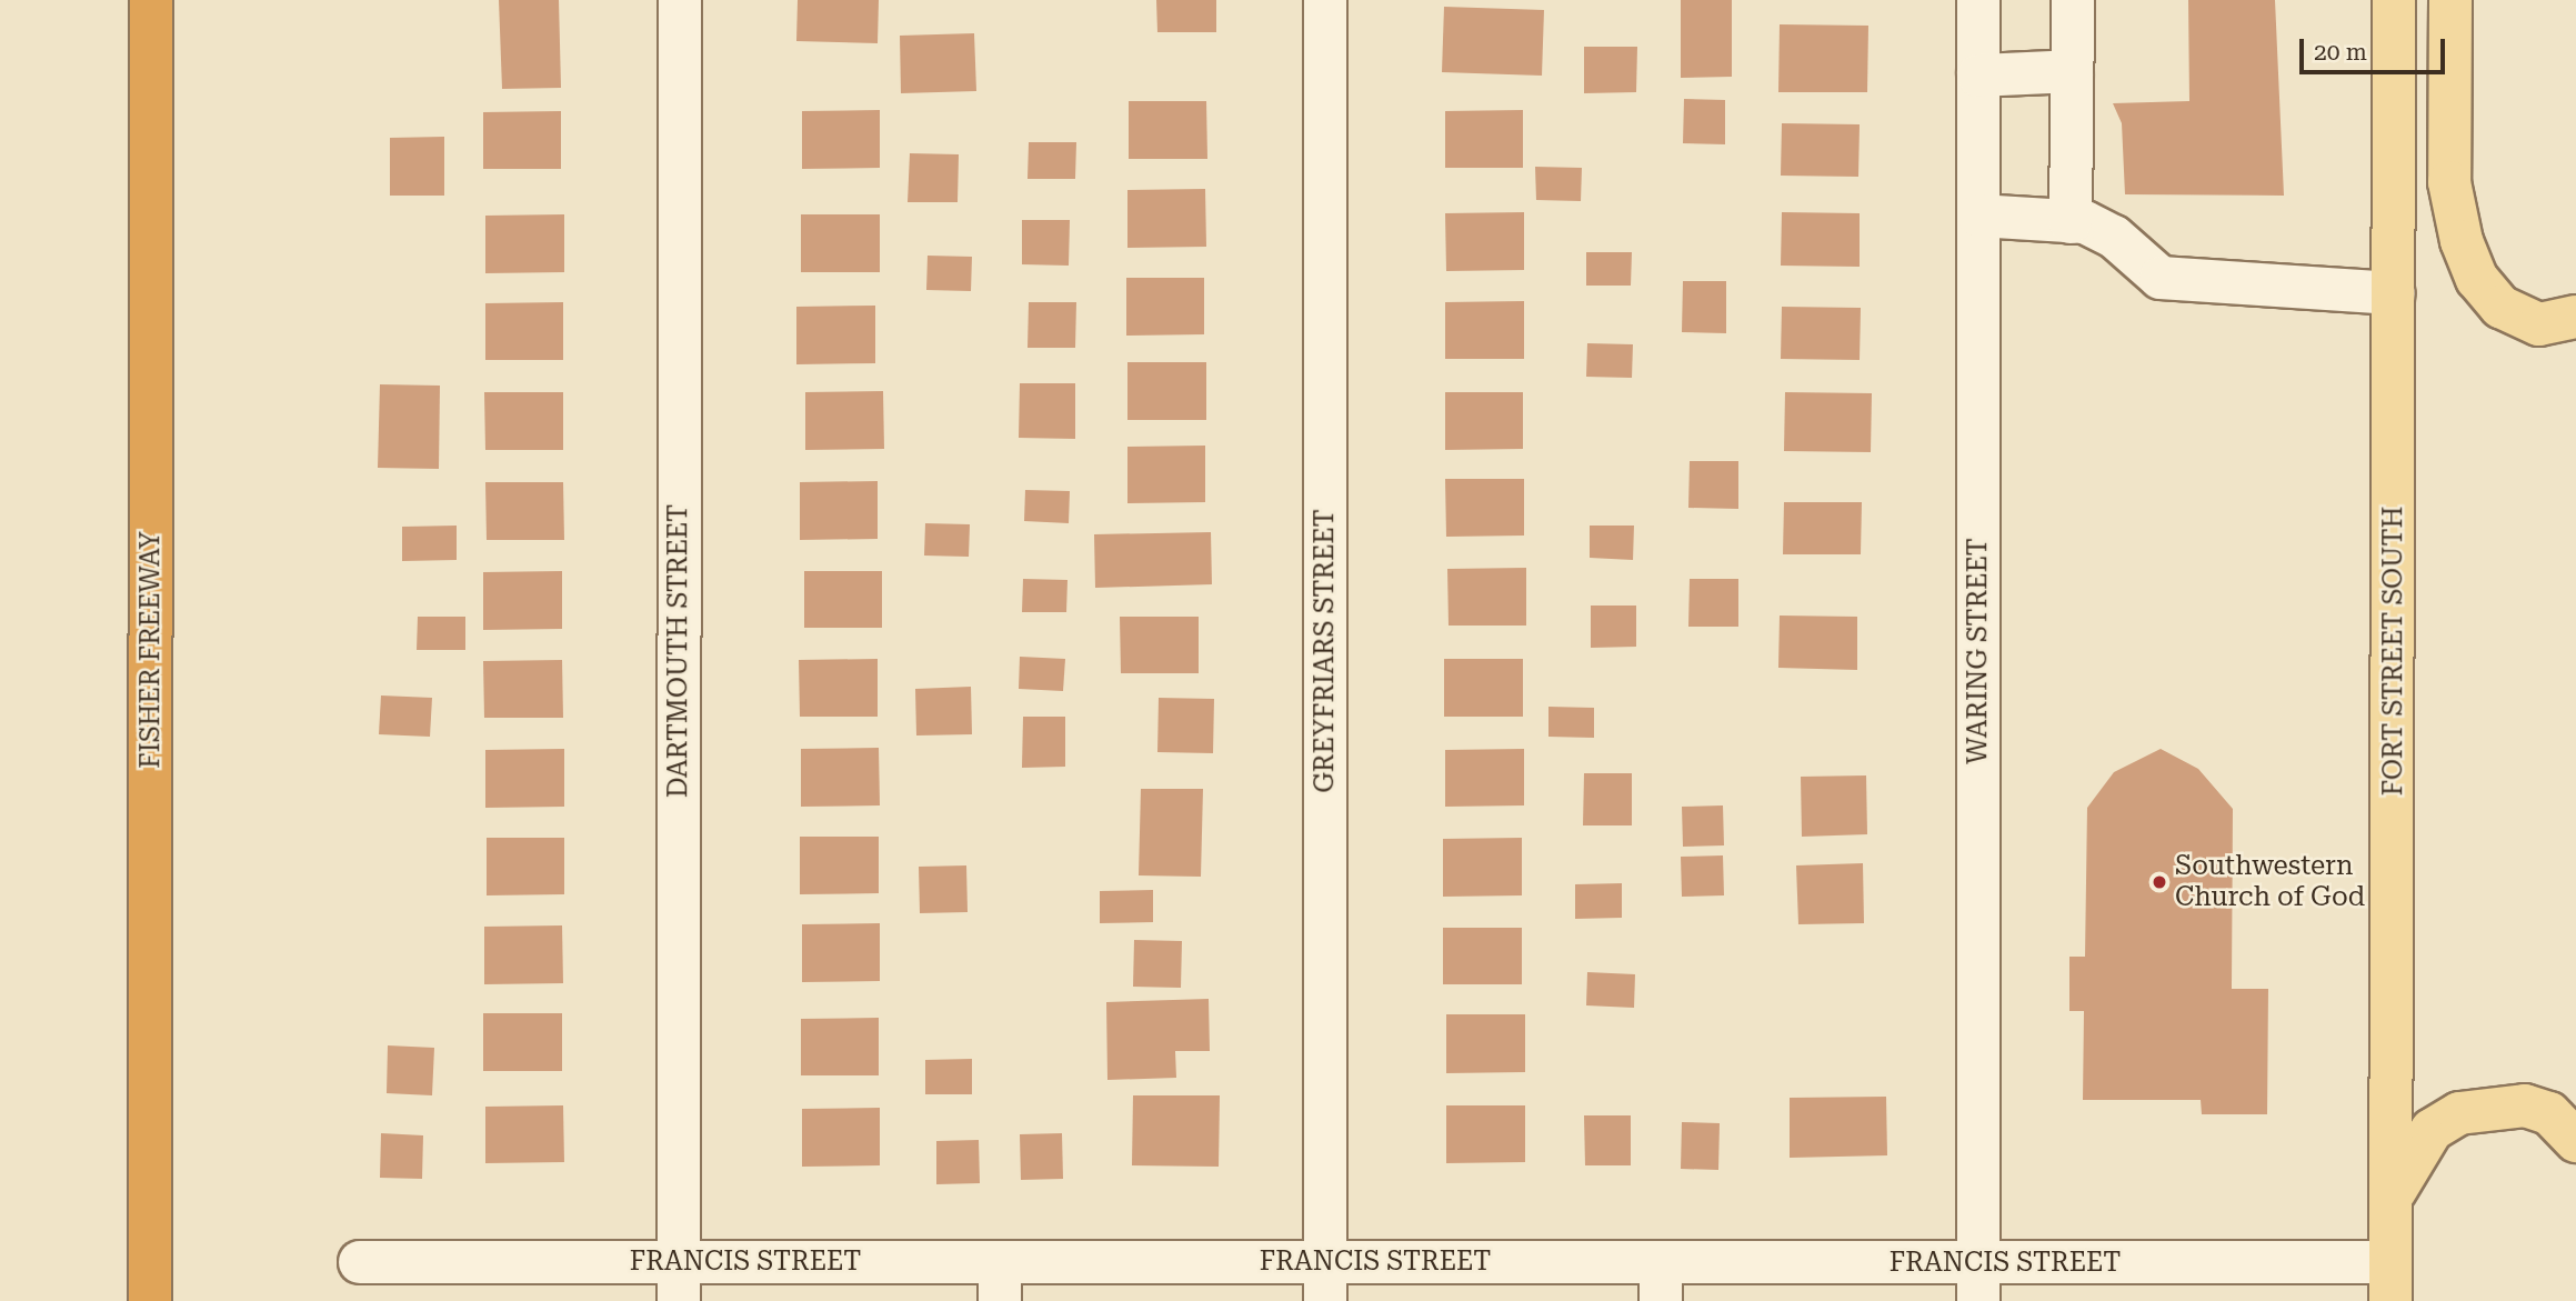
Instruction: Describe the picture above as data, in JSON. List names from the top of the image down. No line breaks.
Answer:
{"streets":{"highway":["FISHER FREEWAY"],"main road":["FORT STREET SOUTH"],"street":["DARTMOUTH STREET","GREYFRIARS STREET","WARING STREET","FRANCIS STREET"]},"crossings":[["DARTMOUTH STREET","FRANCIS STREET"],["GREYFRIARS STREET","FRANCIS STREET"],["WARING STREET","FRANCIS STREET"],["FORT STREET SOUTH","FRANCIS STREET"]],"places":["Southwestern Church of God"],"scale_bar":"20 m"}
